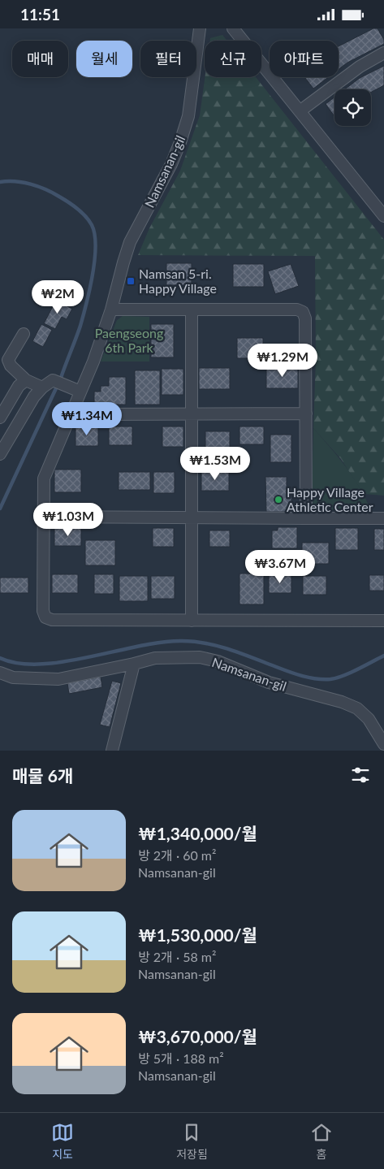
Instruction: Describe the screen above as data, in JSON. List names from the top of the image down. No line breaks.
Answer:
{"streets":{"street":["Namsanan-gil"]},"parks":["Paengseong 6th Park"],"places":{"transit":["Namsan 5-ri. Happy Village"],"other":["Happy Village Athletic Center"]},"page":{"status":"11:51","chip":["매매","월세","필터","신규","아파트"],"price":["₩2M","₩1.29M","₩1.34M","₩1.53M","₩1.03M","₩3.67M"],"heading":"매물 6개","list":[{"name":"₩1,340,000/월","note":"방 2개 · 60 m² · Namsanan-gil"},{"name":"₩1,530,000/월","note":"방 2개 · 58 m² · Namsanan-gil"},{"name":"₩3,670,000/월","note":"방 5개 · 188 m² · Namsanan-gil"}],"tabs":["지도","저장됨","홈"]}}
